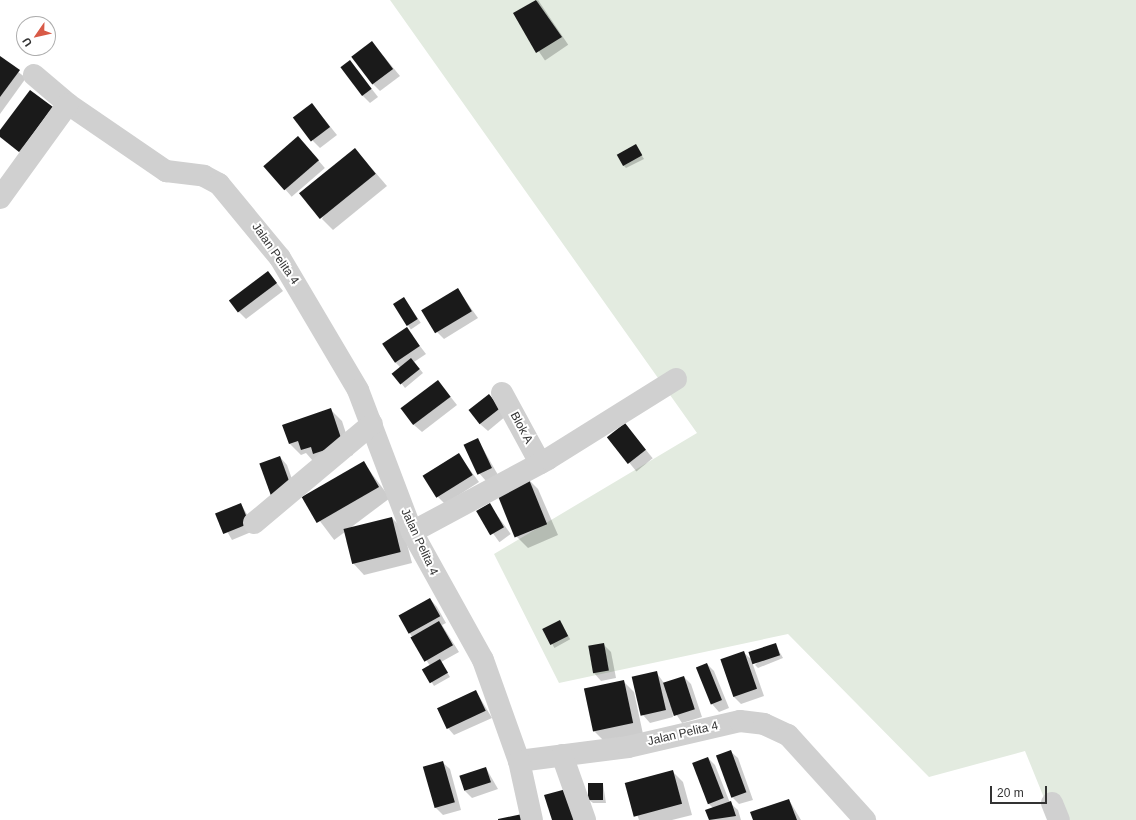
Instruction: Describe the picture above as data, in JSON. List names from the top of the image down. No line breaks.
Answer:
{"streets":{"street":["Jalan Pelita 4","Blok A"]},"scale_bar":"20 m","north":"bottom left"}
